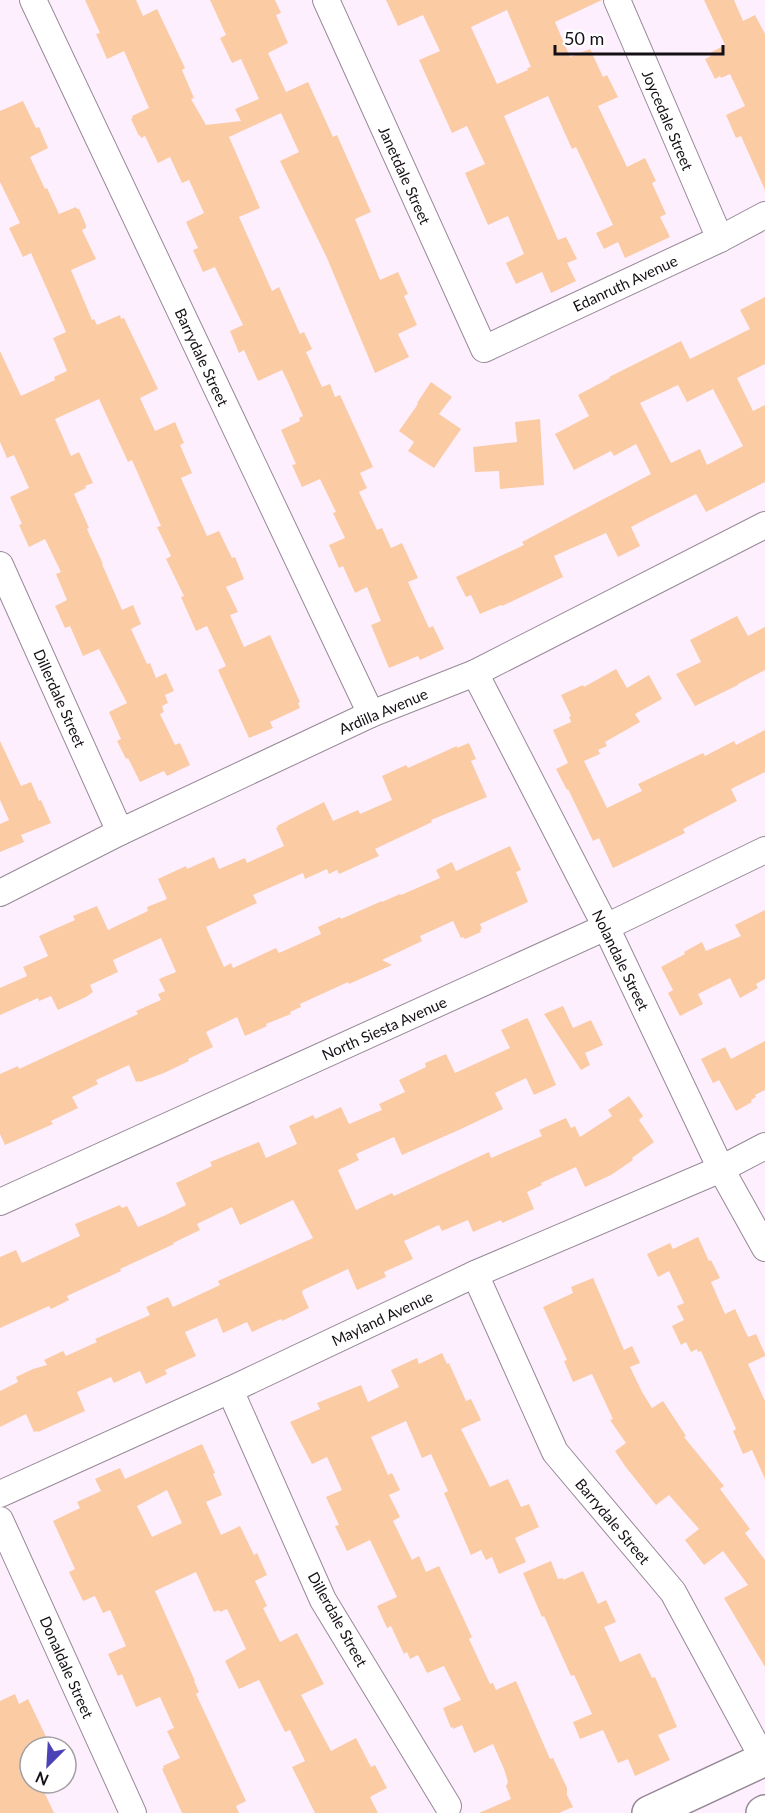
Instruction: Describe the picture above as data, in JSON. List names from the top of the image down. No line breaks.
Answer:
{"streets":{"street":["Joycedale Street","Janetdale Street","Edanruth Avenue","Barrydale Street","Dillerdale Street","Ardilla Avenue","Nolandale Street","North Siesta Avenue","Mayland Avenue","Donaldale Street"]},"crossings":[["Joycedale Street","Edanruth Avenue"],["Janetdale Street","Edanruth Avenue"],["Barrydale Street","Ardilla Avenue"],["Barrydale Street","Mayland Avenue"],["Dillerdale Street","Ardilla Avenue"],["Dillerdale Street","Mayland Avenue"],["Ardilla Avenue","Nolandale Street"],["Nolandale Street","North Siesta Avenue"],["Nolandale Street","Mayland Avenue"]],"scale_bar":"50 m","north":"bottom left"}
